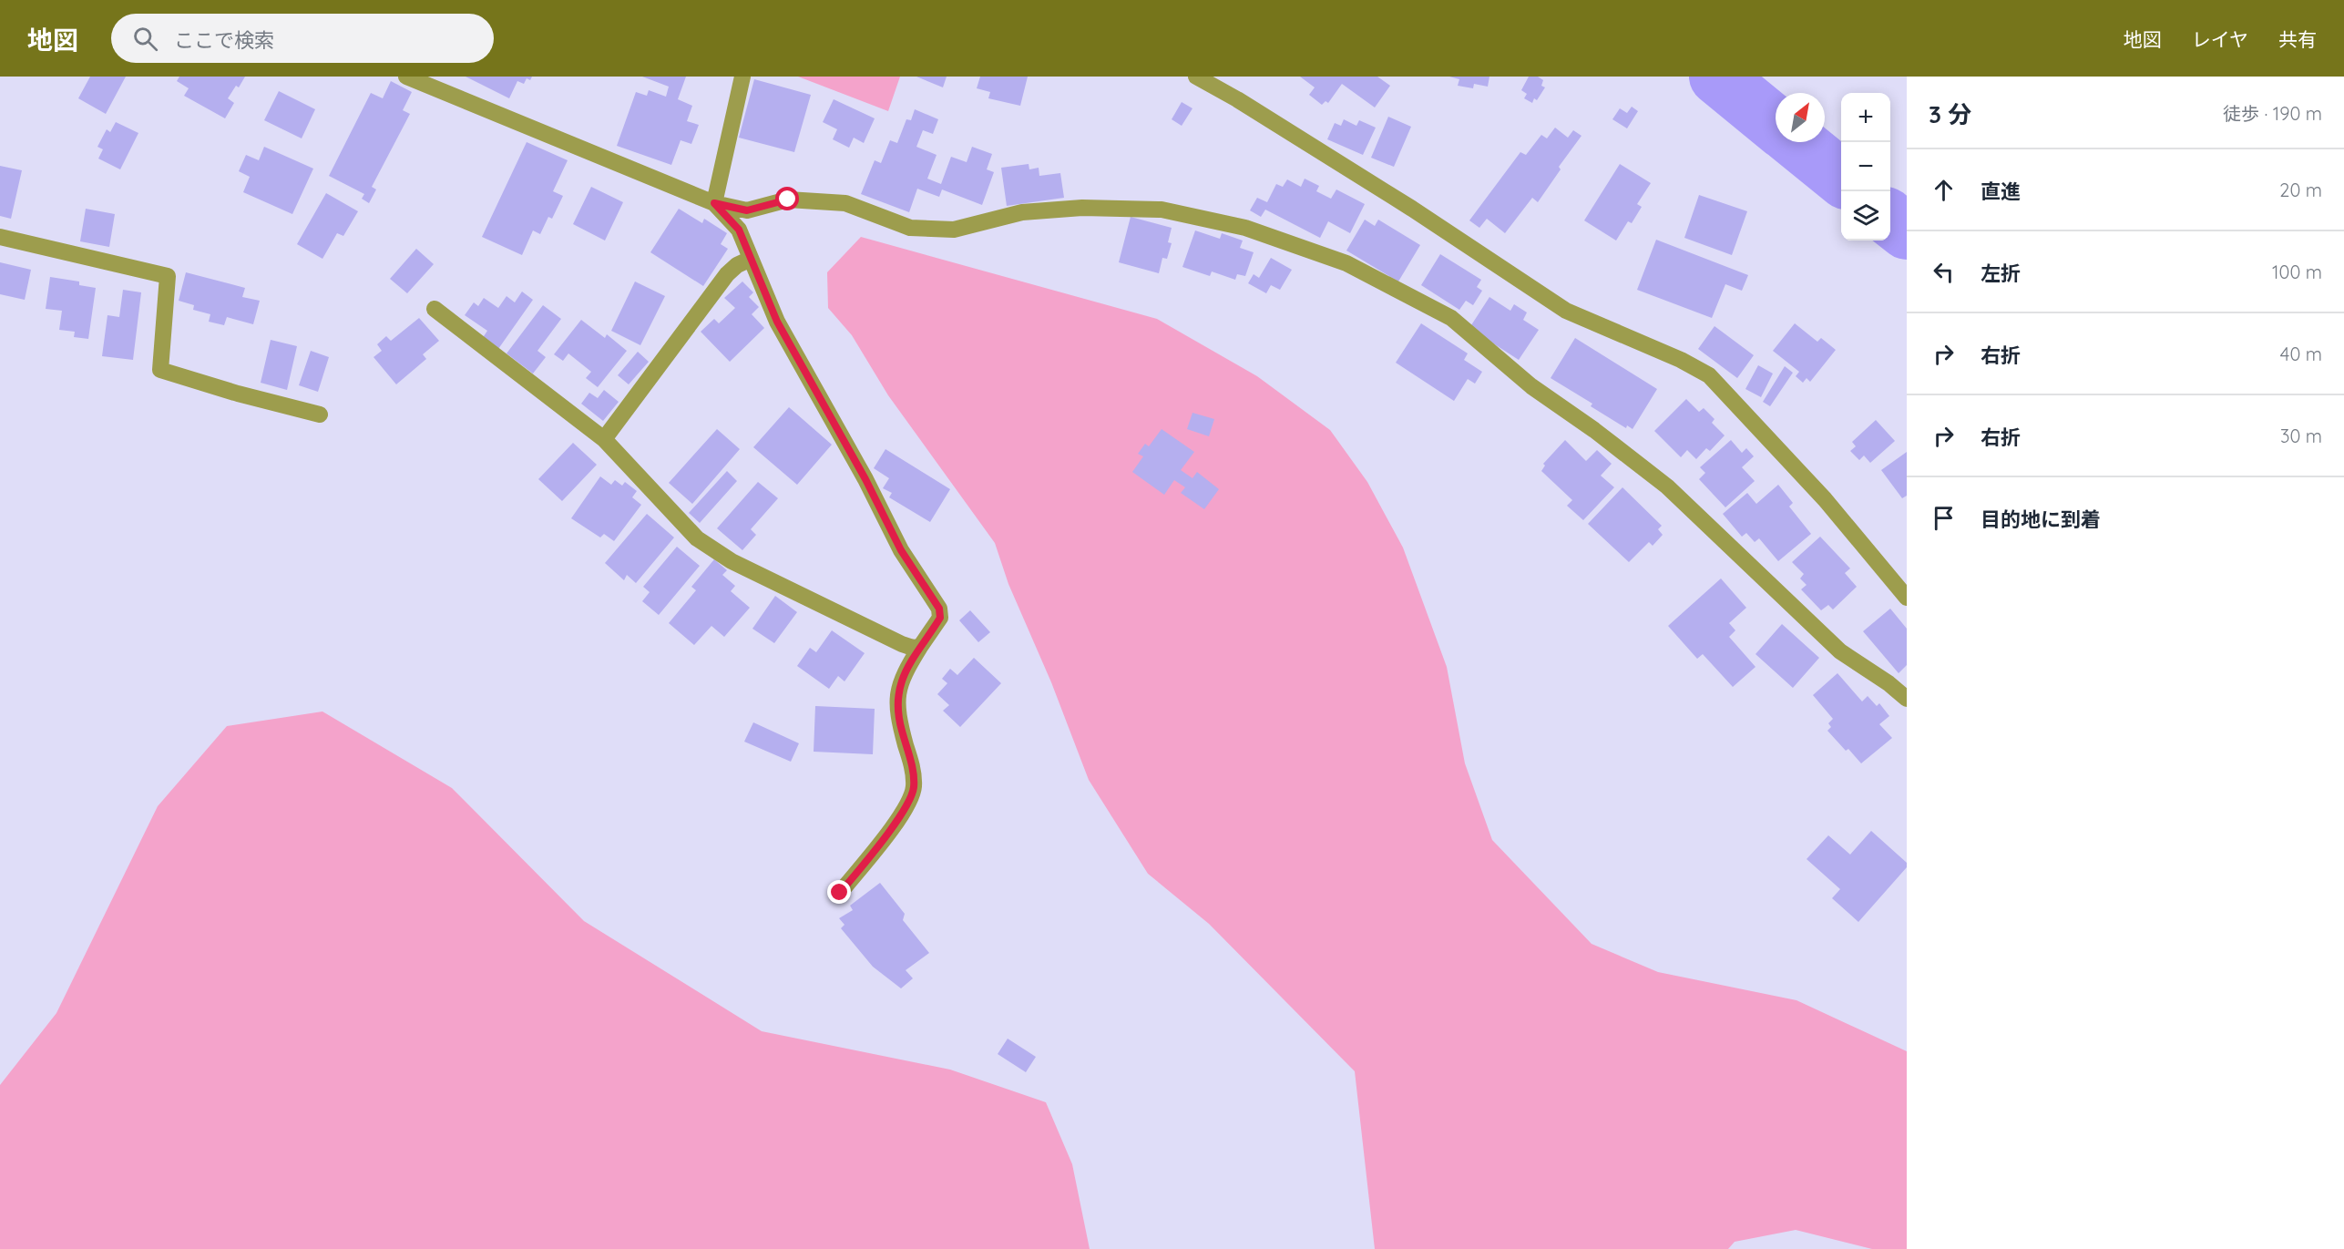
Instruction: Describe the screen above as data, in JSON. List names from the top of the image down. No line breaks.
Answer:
{"north":"top right","page":{"header":"地図","search":"ここで検索","nav":["地図","レイヤ","共有"],"heading":["3 分","徒歩 · 190 m"],"map_buttons":["+","−"],"list":[["直進","20 m"],["左折","100 m"],["右折","40 m"],["右折","30 m"],"目的地に到着"]}}
